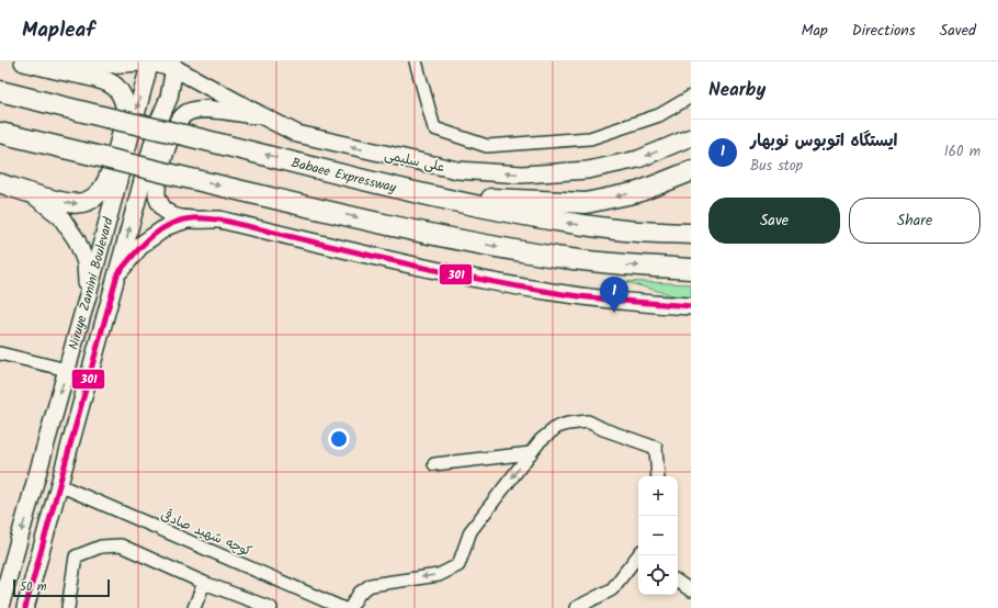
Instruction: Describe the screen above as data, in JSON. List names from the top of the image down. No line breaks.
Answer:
{"streets":{"highway":["Babaee Expressway"],"main road":["علی سلیمی","Niruye Zamini Boulevard"],"street":["کوچه شهید صادقی"]},"crossings":[["علی سلیمی","Niruye Zamini Boulevard"],["Niruye Zamini Boulevard","کوچه شهید صادقی"]],"lines":["transit line 301"],"scale_bar":"50 m","page":{"header":"Mapleaf","nav":["Map","Directions","Saved"],"heading":"Nearby","list":[{"mark":"1","name":"ایستگاه اتوبوس نوبهار","note":"Bus stop","value":"160 m"}],"buttons":["Save","Share"],"pins":"1","map_buttons":["+","−"],"scale":"50 m"}}
